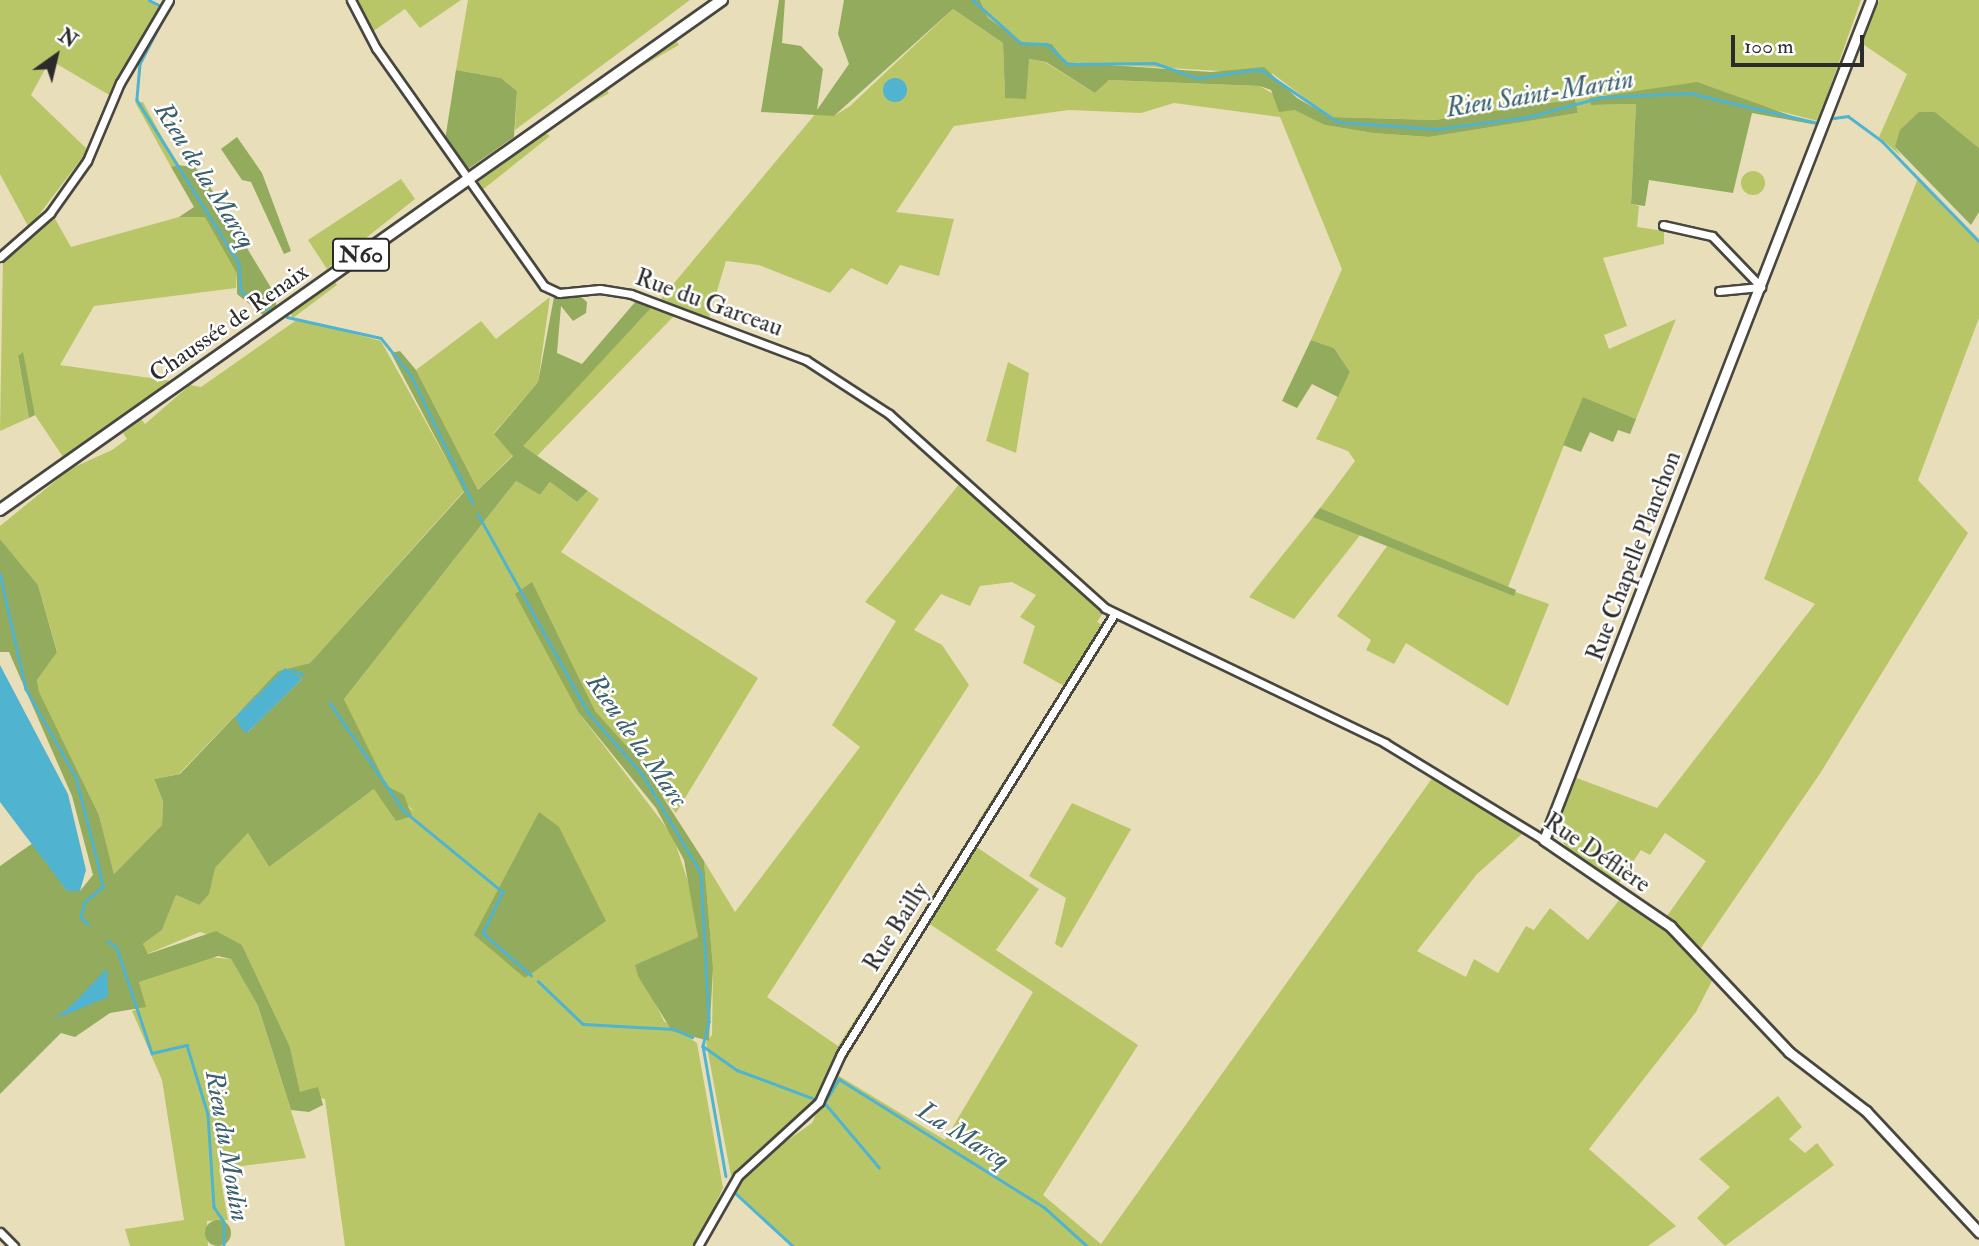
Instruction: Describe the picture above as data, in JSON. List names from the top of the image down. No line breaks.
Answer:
{"streets":{"main road":["N60","Chaussée de Renaix"],"street":["Rue du Garceau","Rue Chapelle Planchon","Rue Déflière","Rue Bailly"]},"crossings":[["Rue du Garceau","Chaussée de Renaix"],["Rue du Garceau","Rue Déflière"],["Rue du Garceau","Rue Bailly"],["Rue Chapelle Planchon","Rue Déflière"],["Rue Déflière","Rue Bailly"]],"water":["Rieu Saint-Martin","Rieu de la Marcq","Rieu de la Marc","La Marcq","Rieu du Moulin"],"scale_bar":"100 m","north":"top right"}
